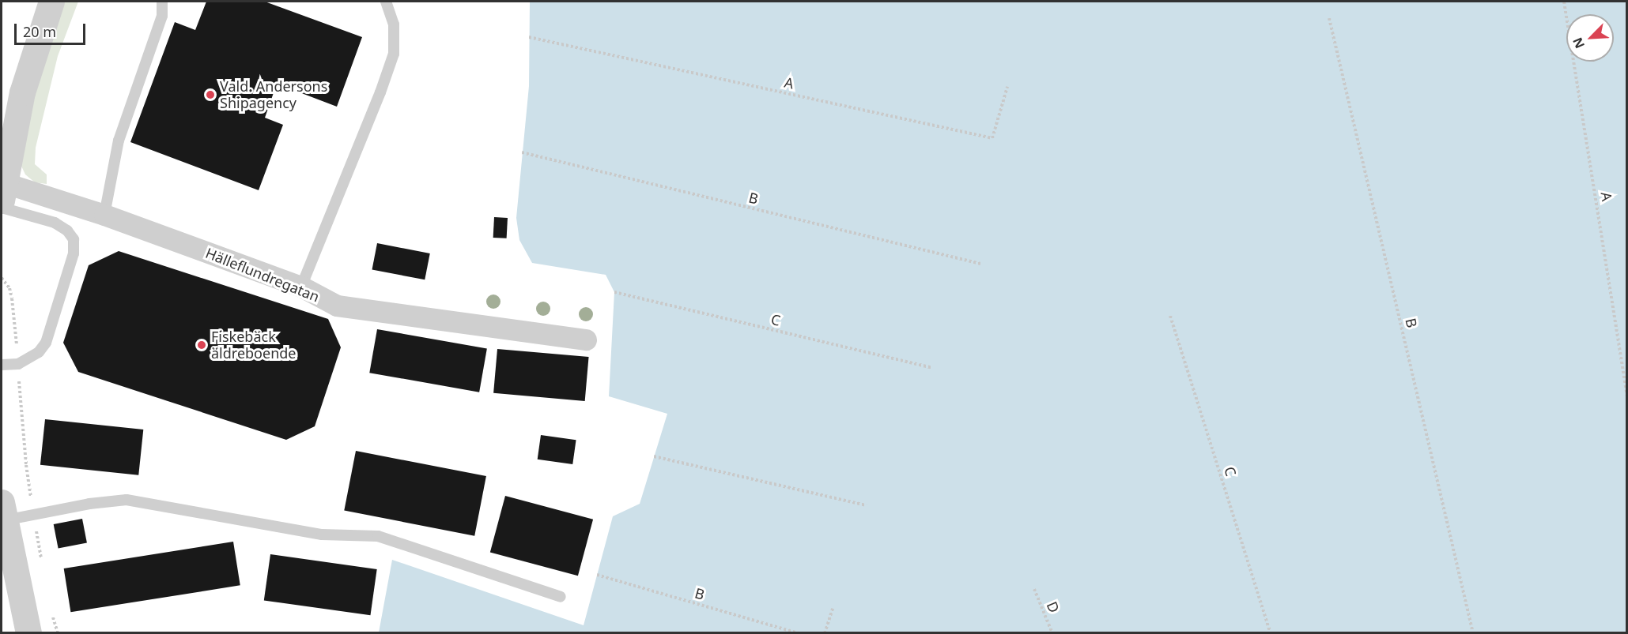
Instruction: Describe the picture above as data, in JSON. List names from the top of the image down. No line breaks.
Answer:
{"streets":{"street":["Hälleflundregatan"],"path":["A","B","C","D"]},"places":["Vald. Andersons Shipagency","Fiskebäck äldreboende"],"scale_bar":"20 m","north":"bottom left"}
